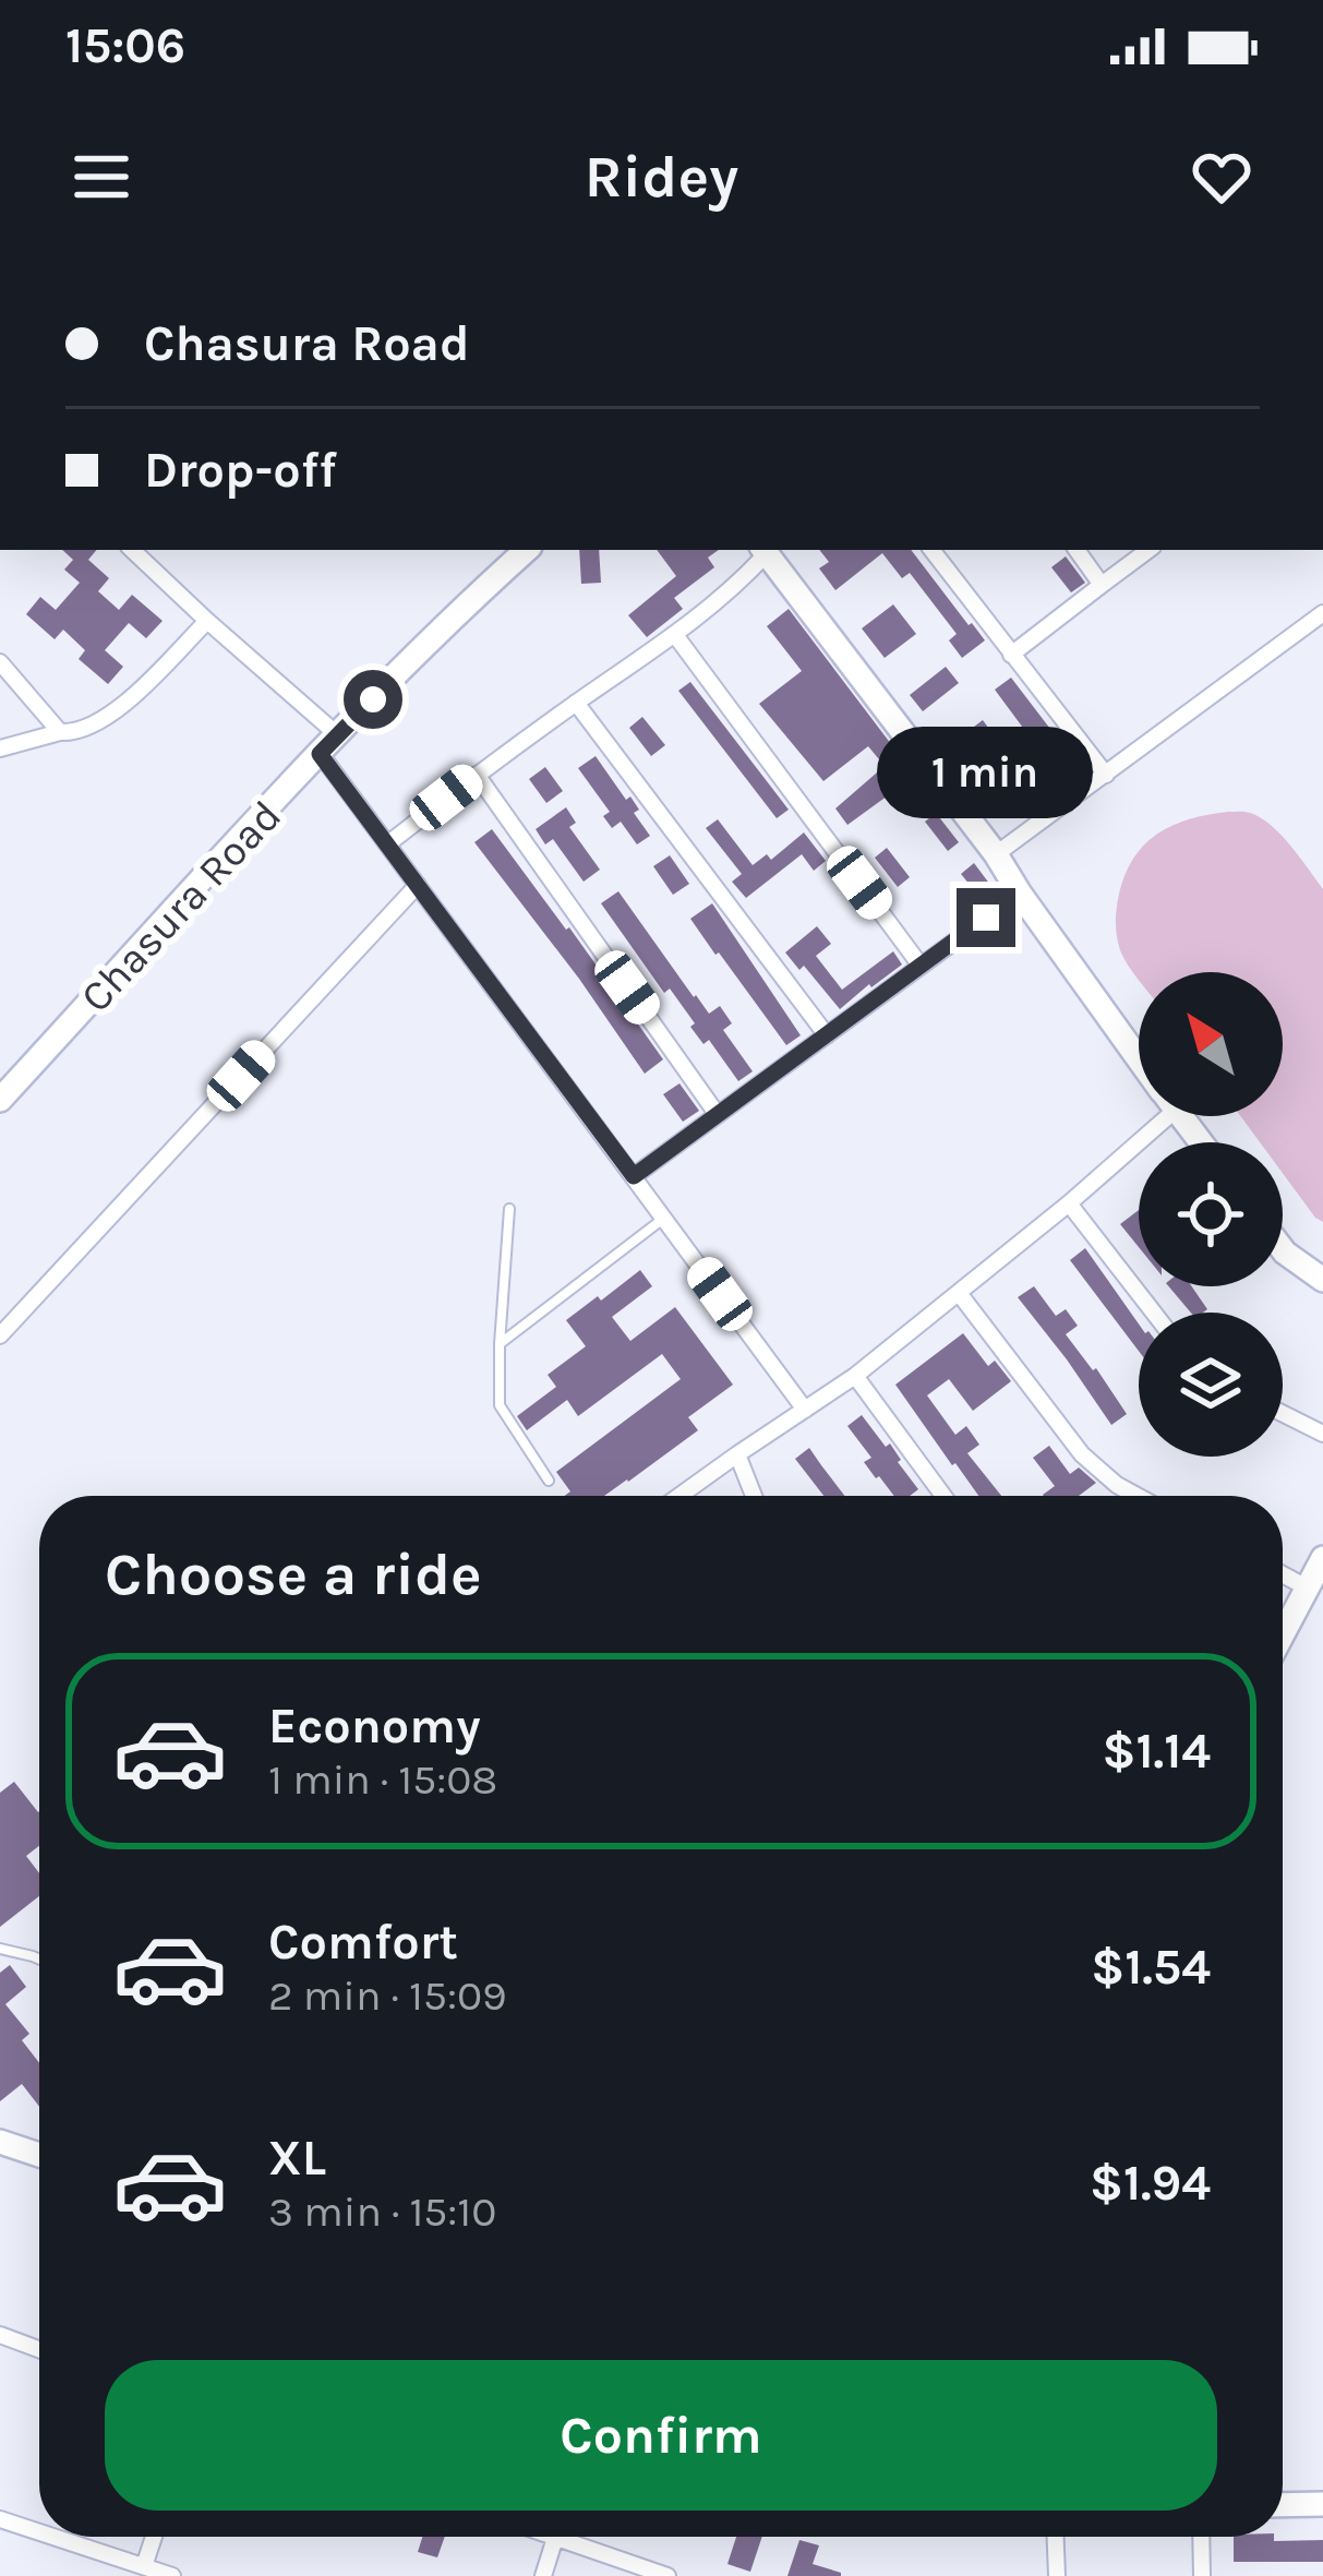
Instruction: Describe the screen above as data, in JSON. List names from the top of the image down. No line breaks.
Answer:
{"streets":{"street":["Chasura Road"]},"north":"top left","page":{"status":"15:06","header":"Ridey","banner":["Chasura Road","Drop-off"],"bubble":"1 min","heading":"Choose a ride","list":[{"name":"Economy","note":"1 min · 15:08","value":"$1.14"},{"name":"Comfort","note":"2 min · 15:09","value":"$1.54"},{"name":"XL","note":"3 min · 15:10","value":"$1.94"}],"buttons":"Confirm"}}
